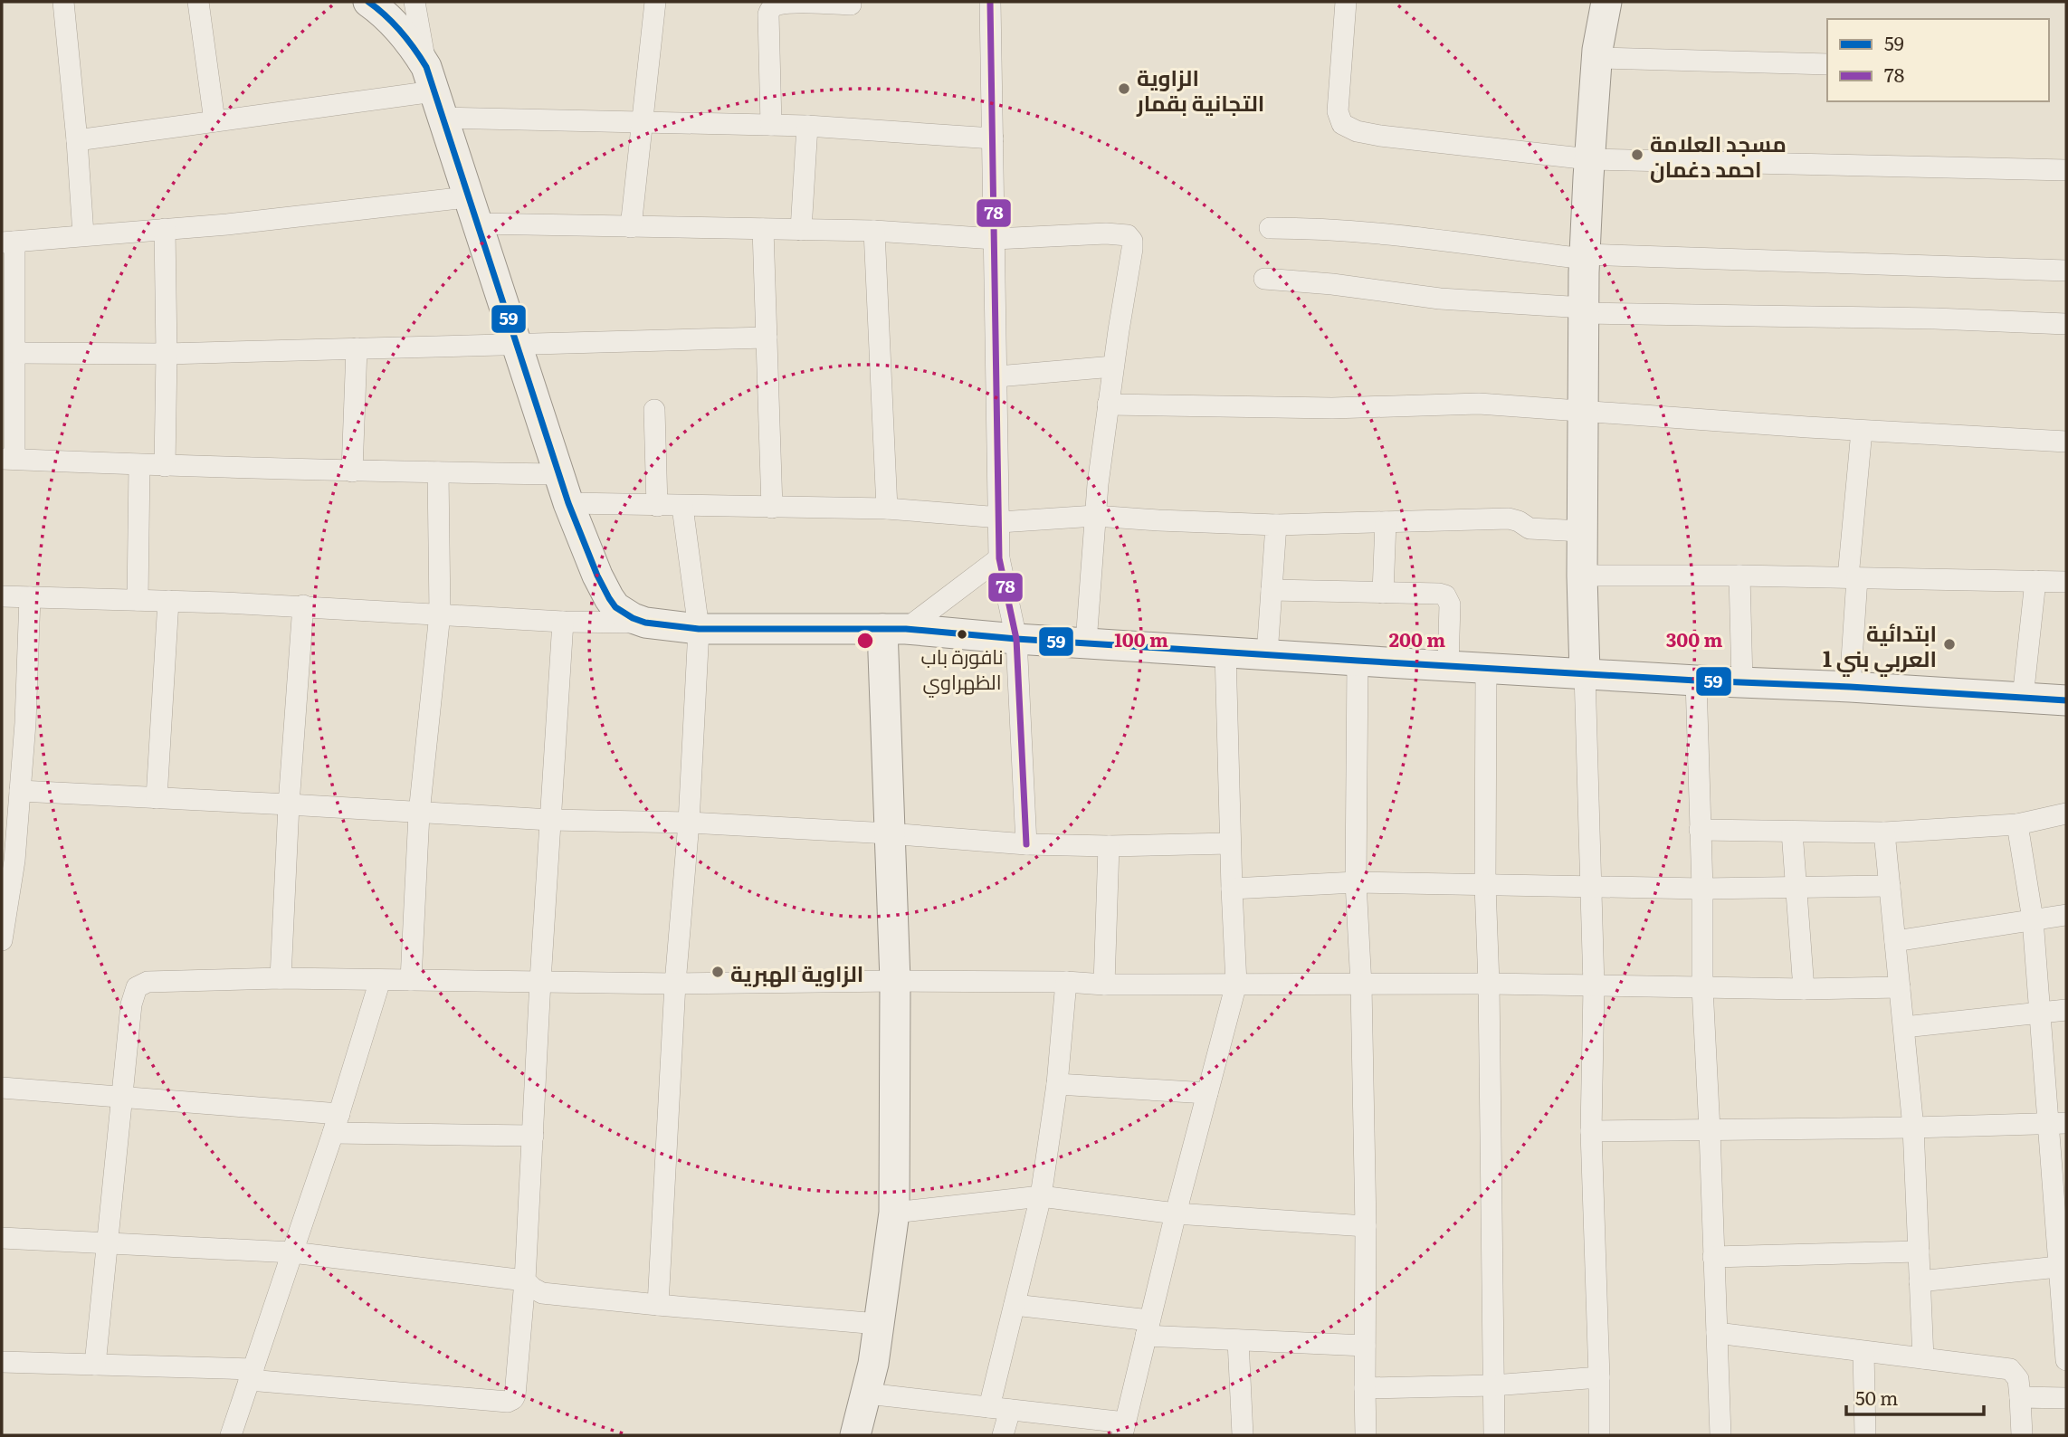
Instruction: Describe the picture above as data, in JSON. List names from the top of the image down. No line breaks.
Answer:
{"places":["الزاوية التجانية بقمار","مسجد العلامة احمد دغمان","نافورة باب الظهراوي","ابتدائية العربي بني 1","الزاوية الهبرية"],"lines":["transit line 59","transit line 78"],"legend":["59","78"],"scale_bar":"50 m","rings":["100 m","200 m","300 m"]}
